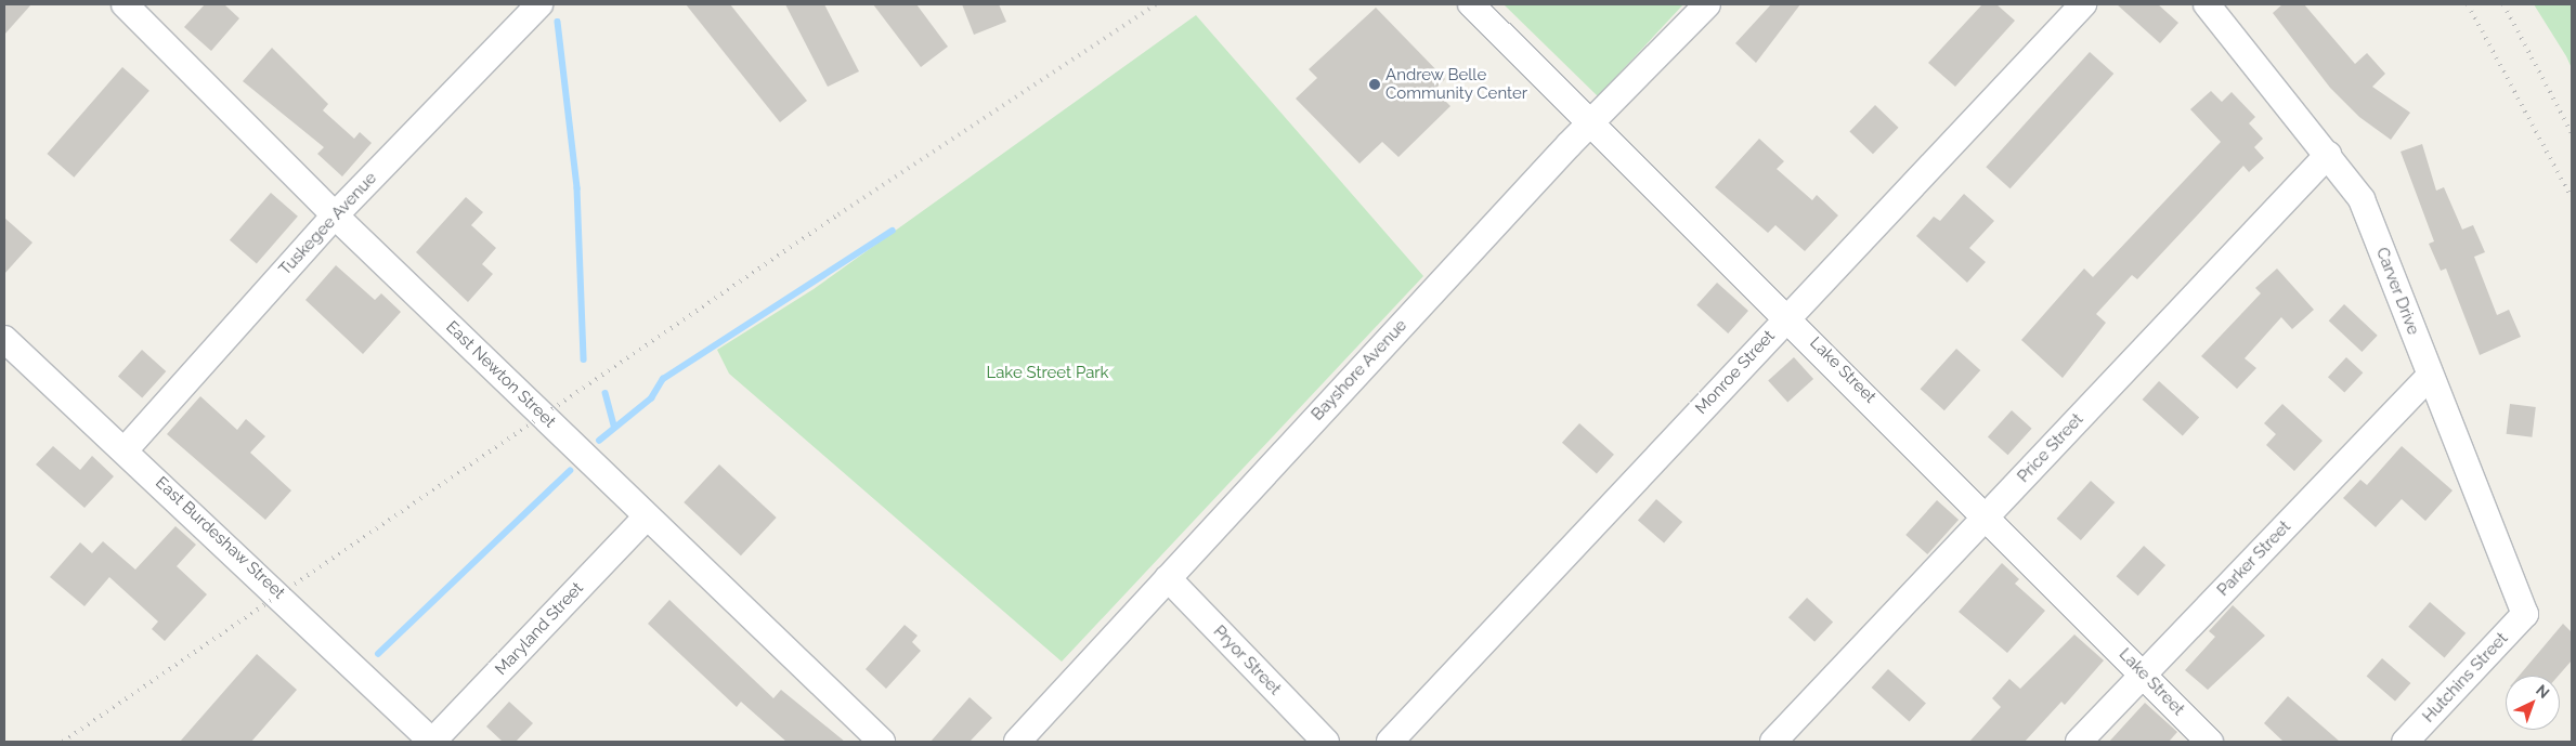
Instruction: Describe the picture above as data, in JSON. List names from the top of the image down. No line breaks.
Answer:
{"streets":{"street":["Tuskegee Avenue","Carver Drive","Bayshore Avenue","Lake Street","Monroe Street","East Newton Street","Price Street","East Burdeshaw Street","Parker Street","Maryland Street","Pryor Street","Hutchins Street"]},"crossings":[["Tuskegee Avenue","East Newton Street"],["Tuskegee Avenue","East Burdeshaw Street"],["Carver Drive","Price Street"],["Carver Drive","Parker Street"],["Carver Drive","Hutchins Street"],["Bayshore Avenue","Lake Street"],["Bayshore Avenue","Pryor Street"],["Lake Street","Monroe Street"],["Lake Street","Price Street"],["Lake Street","Parker Street"],["East Newton Street","Maryland Street"],["East Burdeshaw Street","Maryland Street"]],"parks":["Lake Street Park"],"places":["Andrew Belle Community Center"],"north":"top right"}
